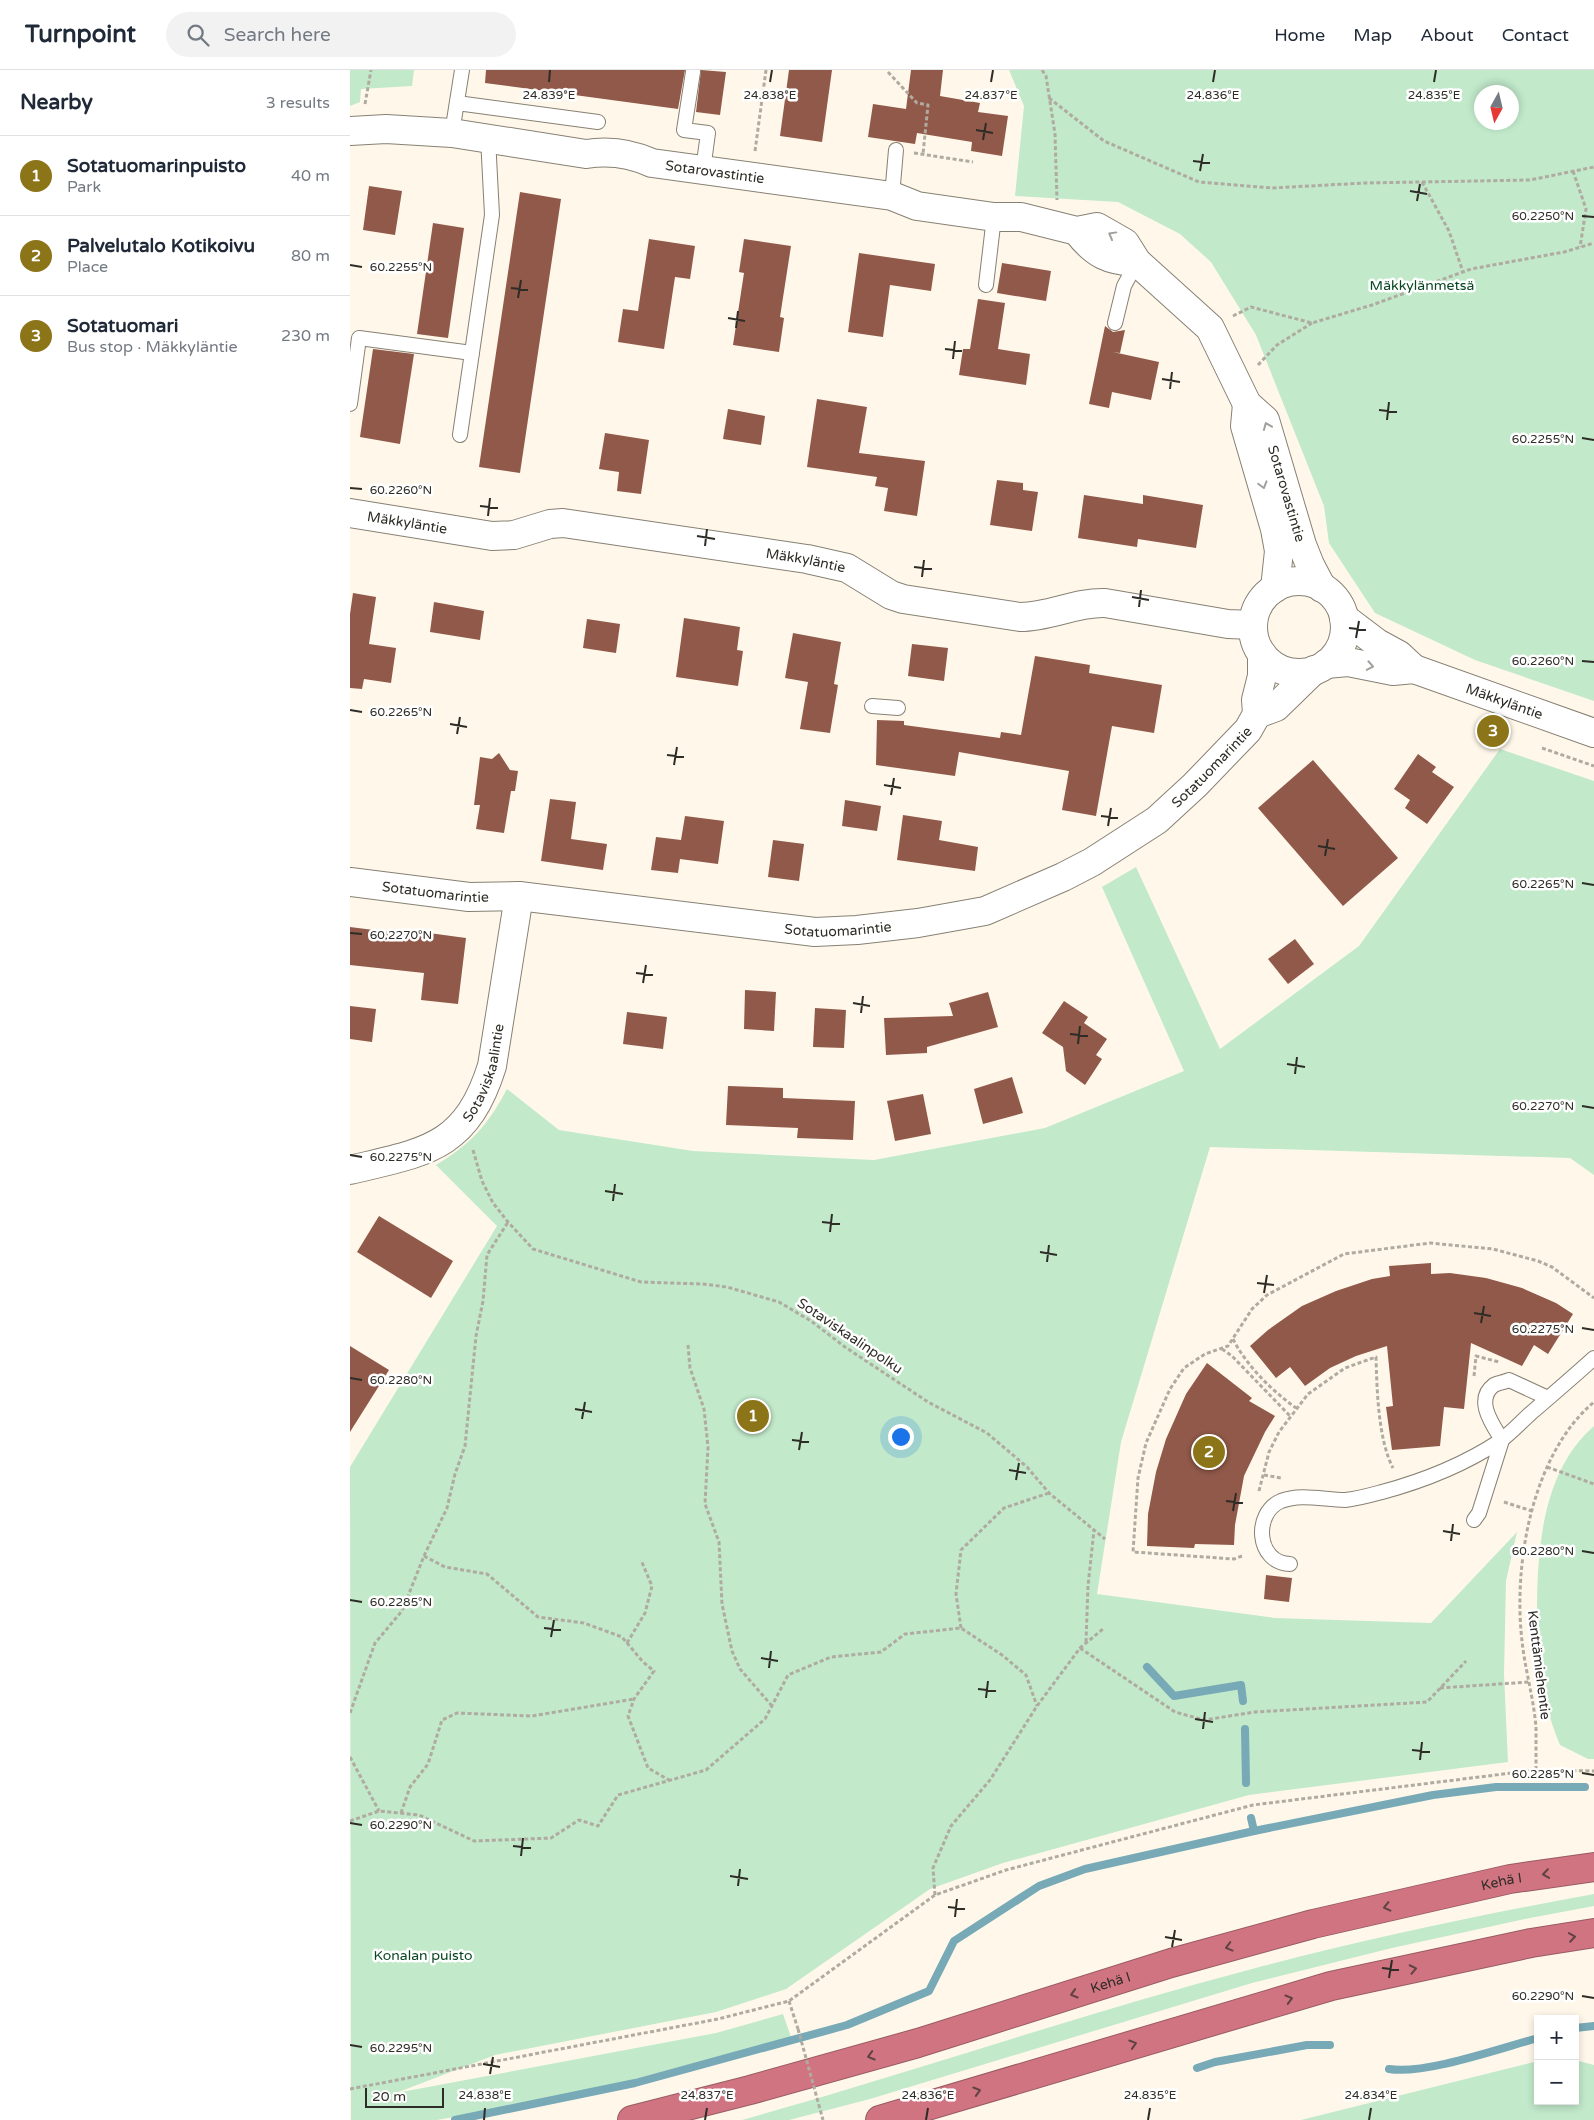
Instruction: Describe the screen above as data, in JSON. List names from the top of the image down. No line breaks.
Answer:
{"streets":{"highway":["Kehä I"],"street":["Sotarovastintie","Mäkkyläntie","Sotatuomarintie","Sotaviskaalintie"],"path":["Sotaviskaalinpolku","Kenttämiehentie"]},"crossings":[["Sotarovastintie","Mäkkyläntie"],["Sotarovastintie","Sotatuomarintie"],["Mäkkyläntie","Sotatuomarintie"],["Sotatuomarintie","Sotaviskaalintie"],["Sotaviskaalintie","Sotaviskaalinpolku"]],"parks":["Mäkkylänmetsä","Konalan puisto"],"scale_bar":"20 m","north":"bottom","page":{"header":"Turnpoint","search":"Search here","nav":["Home","Map","About","Contact"],"heading":["Nearby","3 results"],"list":[{"mark":"1","name":"Sotatuomarinpuisto","note":"Park","value":"40 m"},{"mark":"2","name":"Palvelutalo Kotikoivu","note":"Place","value":"80 m"},{"mark":"3","name":"Sotatuomari","note":"Bus stop · Mäkkyläntie","value":"230 m"}],"pins":["3","1","2"],"map_buttons":["+","−"],"scale":"20 m"},"coordinates":["24.839°E","24.838°E","24.837°E","24.836°E","24.835°E","60.2250°N","60.2255°N","60.2260°N","60.2265°N","60.2270°N","60.2275°N","60.2280°N","60.2285°N","60.2290°N","60.2295°N","24.834°E"]}
